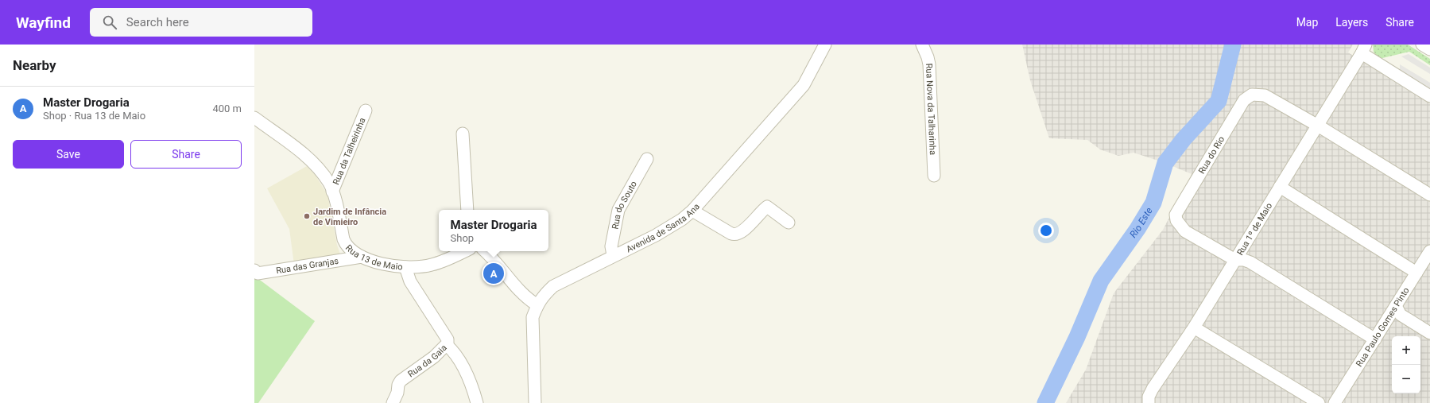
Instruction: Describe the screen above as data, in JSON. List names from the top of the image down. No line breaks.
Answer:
{"streets":{"street":["Rua Nova da Talharinha","Rua da Talheirinha","Rua do Rio","Rua do Souto","Avenida de Santa Ana","Rua 1º de Maio","Rua 13 de Maio","Rua das Granjas","Rua Paulo Gomes Pinto","Rua da Gaia"]},"crossings":[["Rua da Talheirinha","Rua 13 de Maio"],["Rua do Rio","Rua 1º de Maio"],["Rua do Souto","Avenida de Santa Ana"],["Rua 13 de Maio","Rua das Granjas"],["Rua 13 de Maio","Rua da Gaia"]],"water":["Rio Este"],"places":["Jardim de Infância de Vimieiro"],"page":{"header":"Wayfind","search":"Search here","nav":["Map","Layers","Share"],"heading":"Nearby","list":[{"mark":"A","name":"Master Drogaria","note":"Shop · Rua 13 de Maio","value":"400 m"}],"buttons":["Save","Share"],"popup":["Master Drogaria","Shop"],"pins":"A","map_buttons":["+","−"]}}
